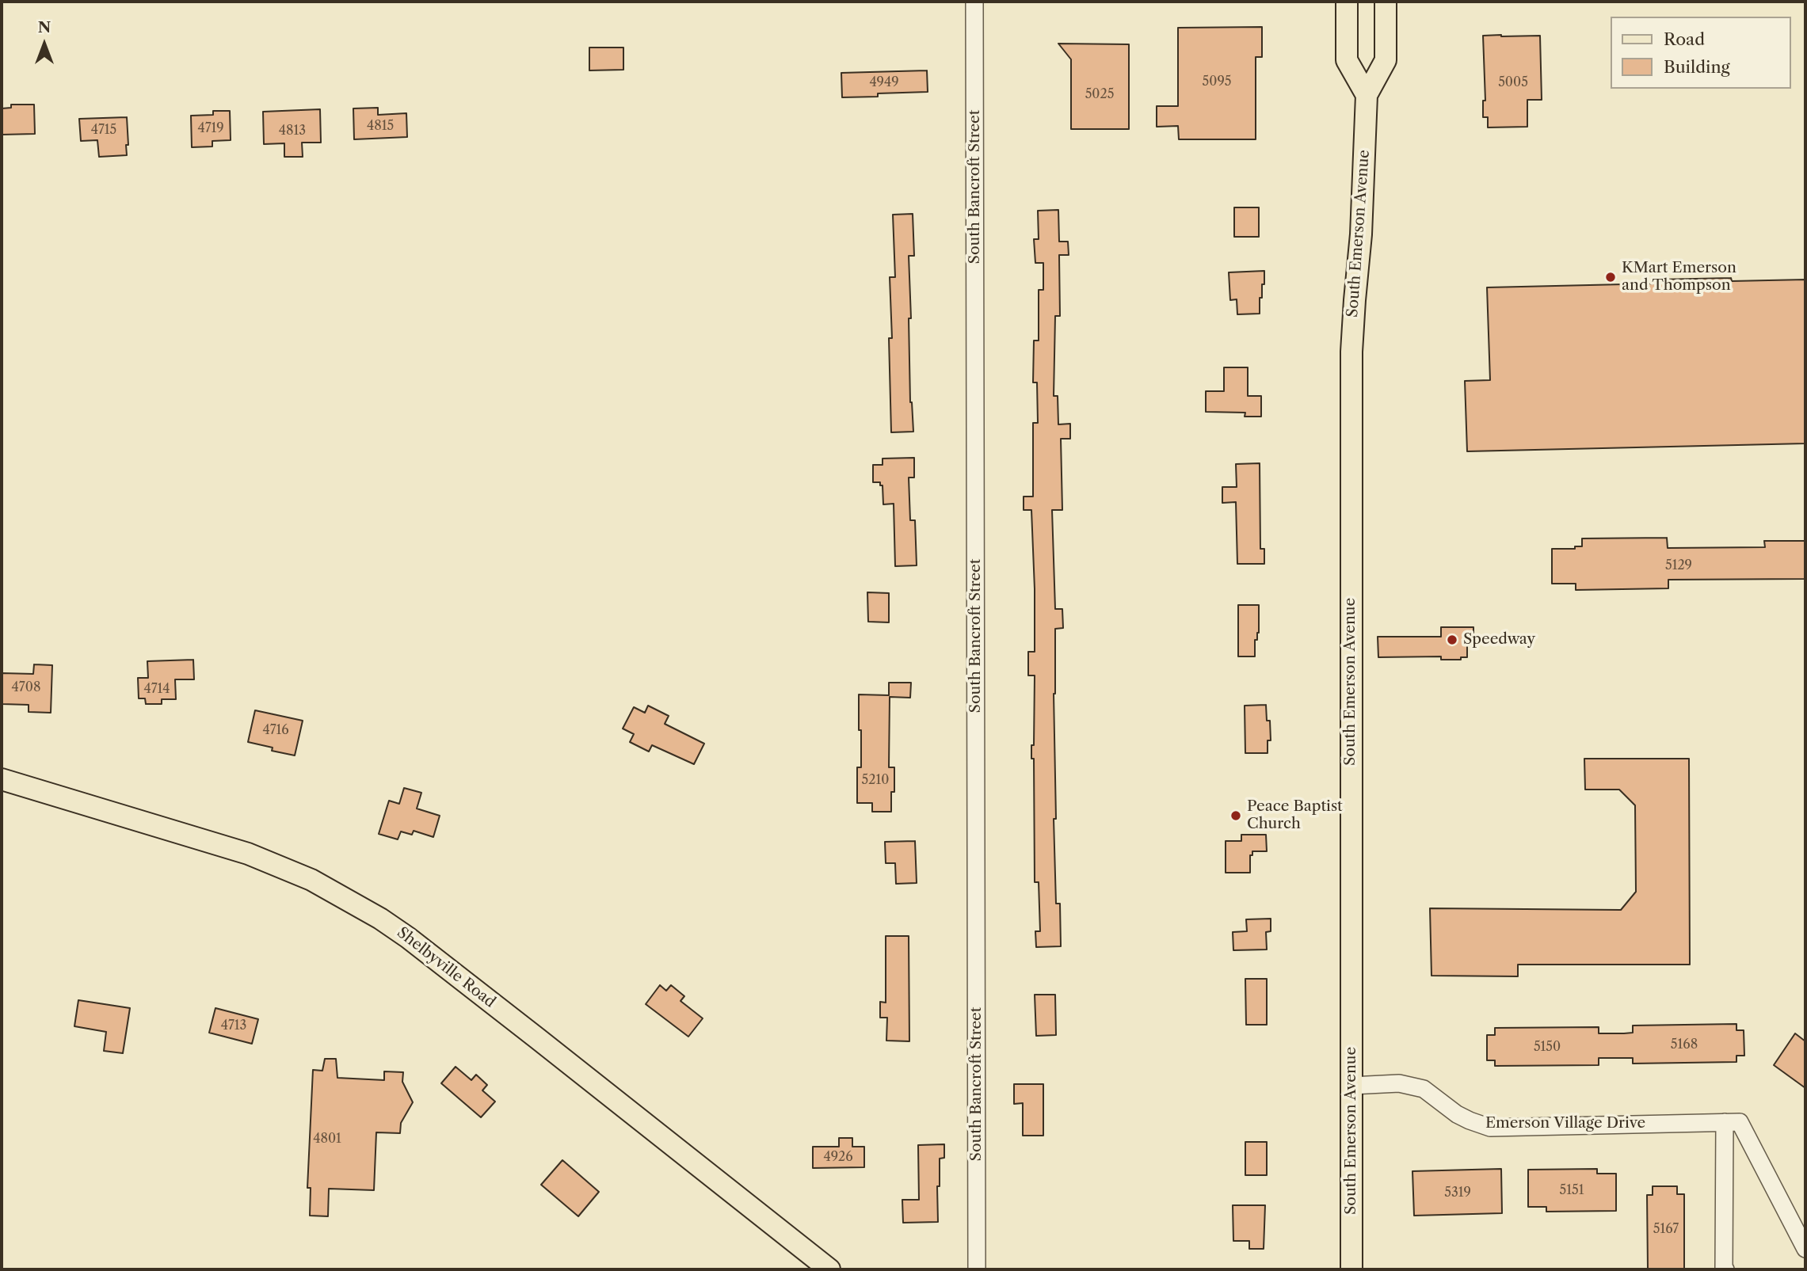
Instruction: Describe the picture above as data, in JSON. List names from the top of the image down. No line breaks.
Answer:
{"streets":{"main road":["South Emerson Avenue","Shelbyville Road"],"street":["South Bancroft Street","Emerson Village Drive"]},"crossings":[["South Emerson Avenue","Emerson Village Drive"]],"places":["KMart Emerson and Thompson","Speedway","Peace Baptist Church"],"house_numbers":["5095","4949","5005","5025","4815","4719","4715","4813","5129","4708","4714","4716","5210","4713","5168","5150","4801","4926","5151","5319","5167"],"legend":["Road","Building"],"north":"top"}
